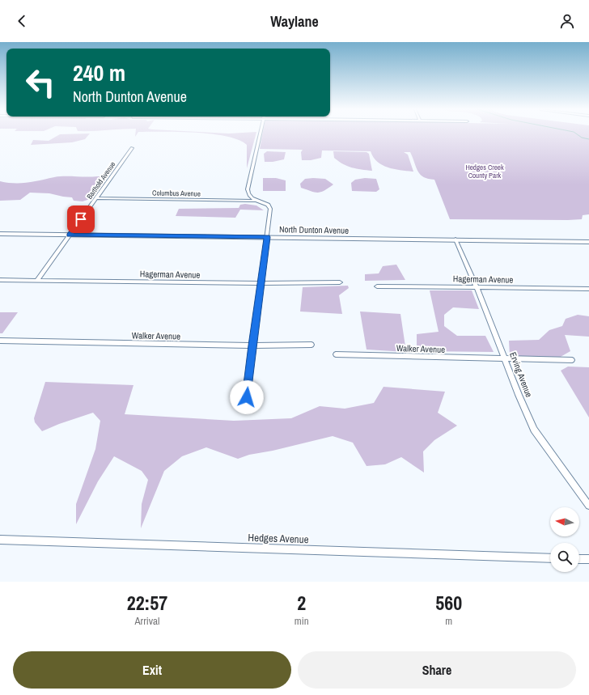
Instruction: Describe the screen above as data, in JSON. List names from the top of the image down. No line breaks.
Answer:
{"streets":{"street":["Barthold Avenue","Columbus Avenue","North Dunton Avenue","Hagerman Avenue","Walker Avenue","Erving Avenue","Hedges Avenue"]},"crossings":[["Barthold Avenue","Columbus Avenue"],["Barthold Avenue","North Dunton Avenue"],["Barthold Avenue","Hagerman Avenue"],["North Dunton Avenue","Erving Avenue"],["Hagerman Avenue","Erving Avenue"],["Walker Avenue","Erving Avenue"]],"parks":["Hedges Creek County Park"],"north":"left","page":{"header":"Waylane","turn":["240 m","North Dunton Avenue"],"eta":["22:57","Arrival","2","min","560","m"],"buttons":["Exit","Share"]}}
